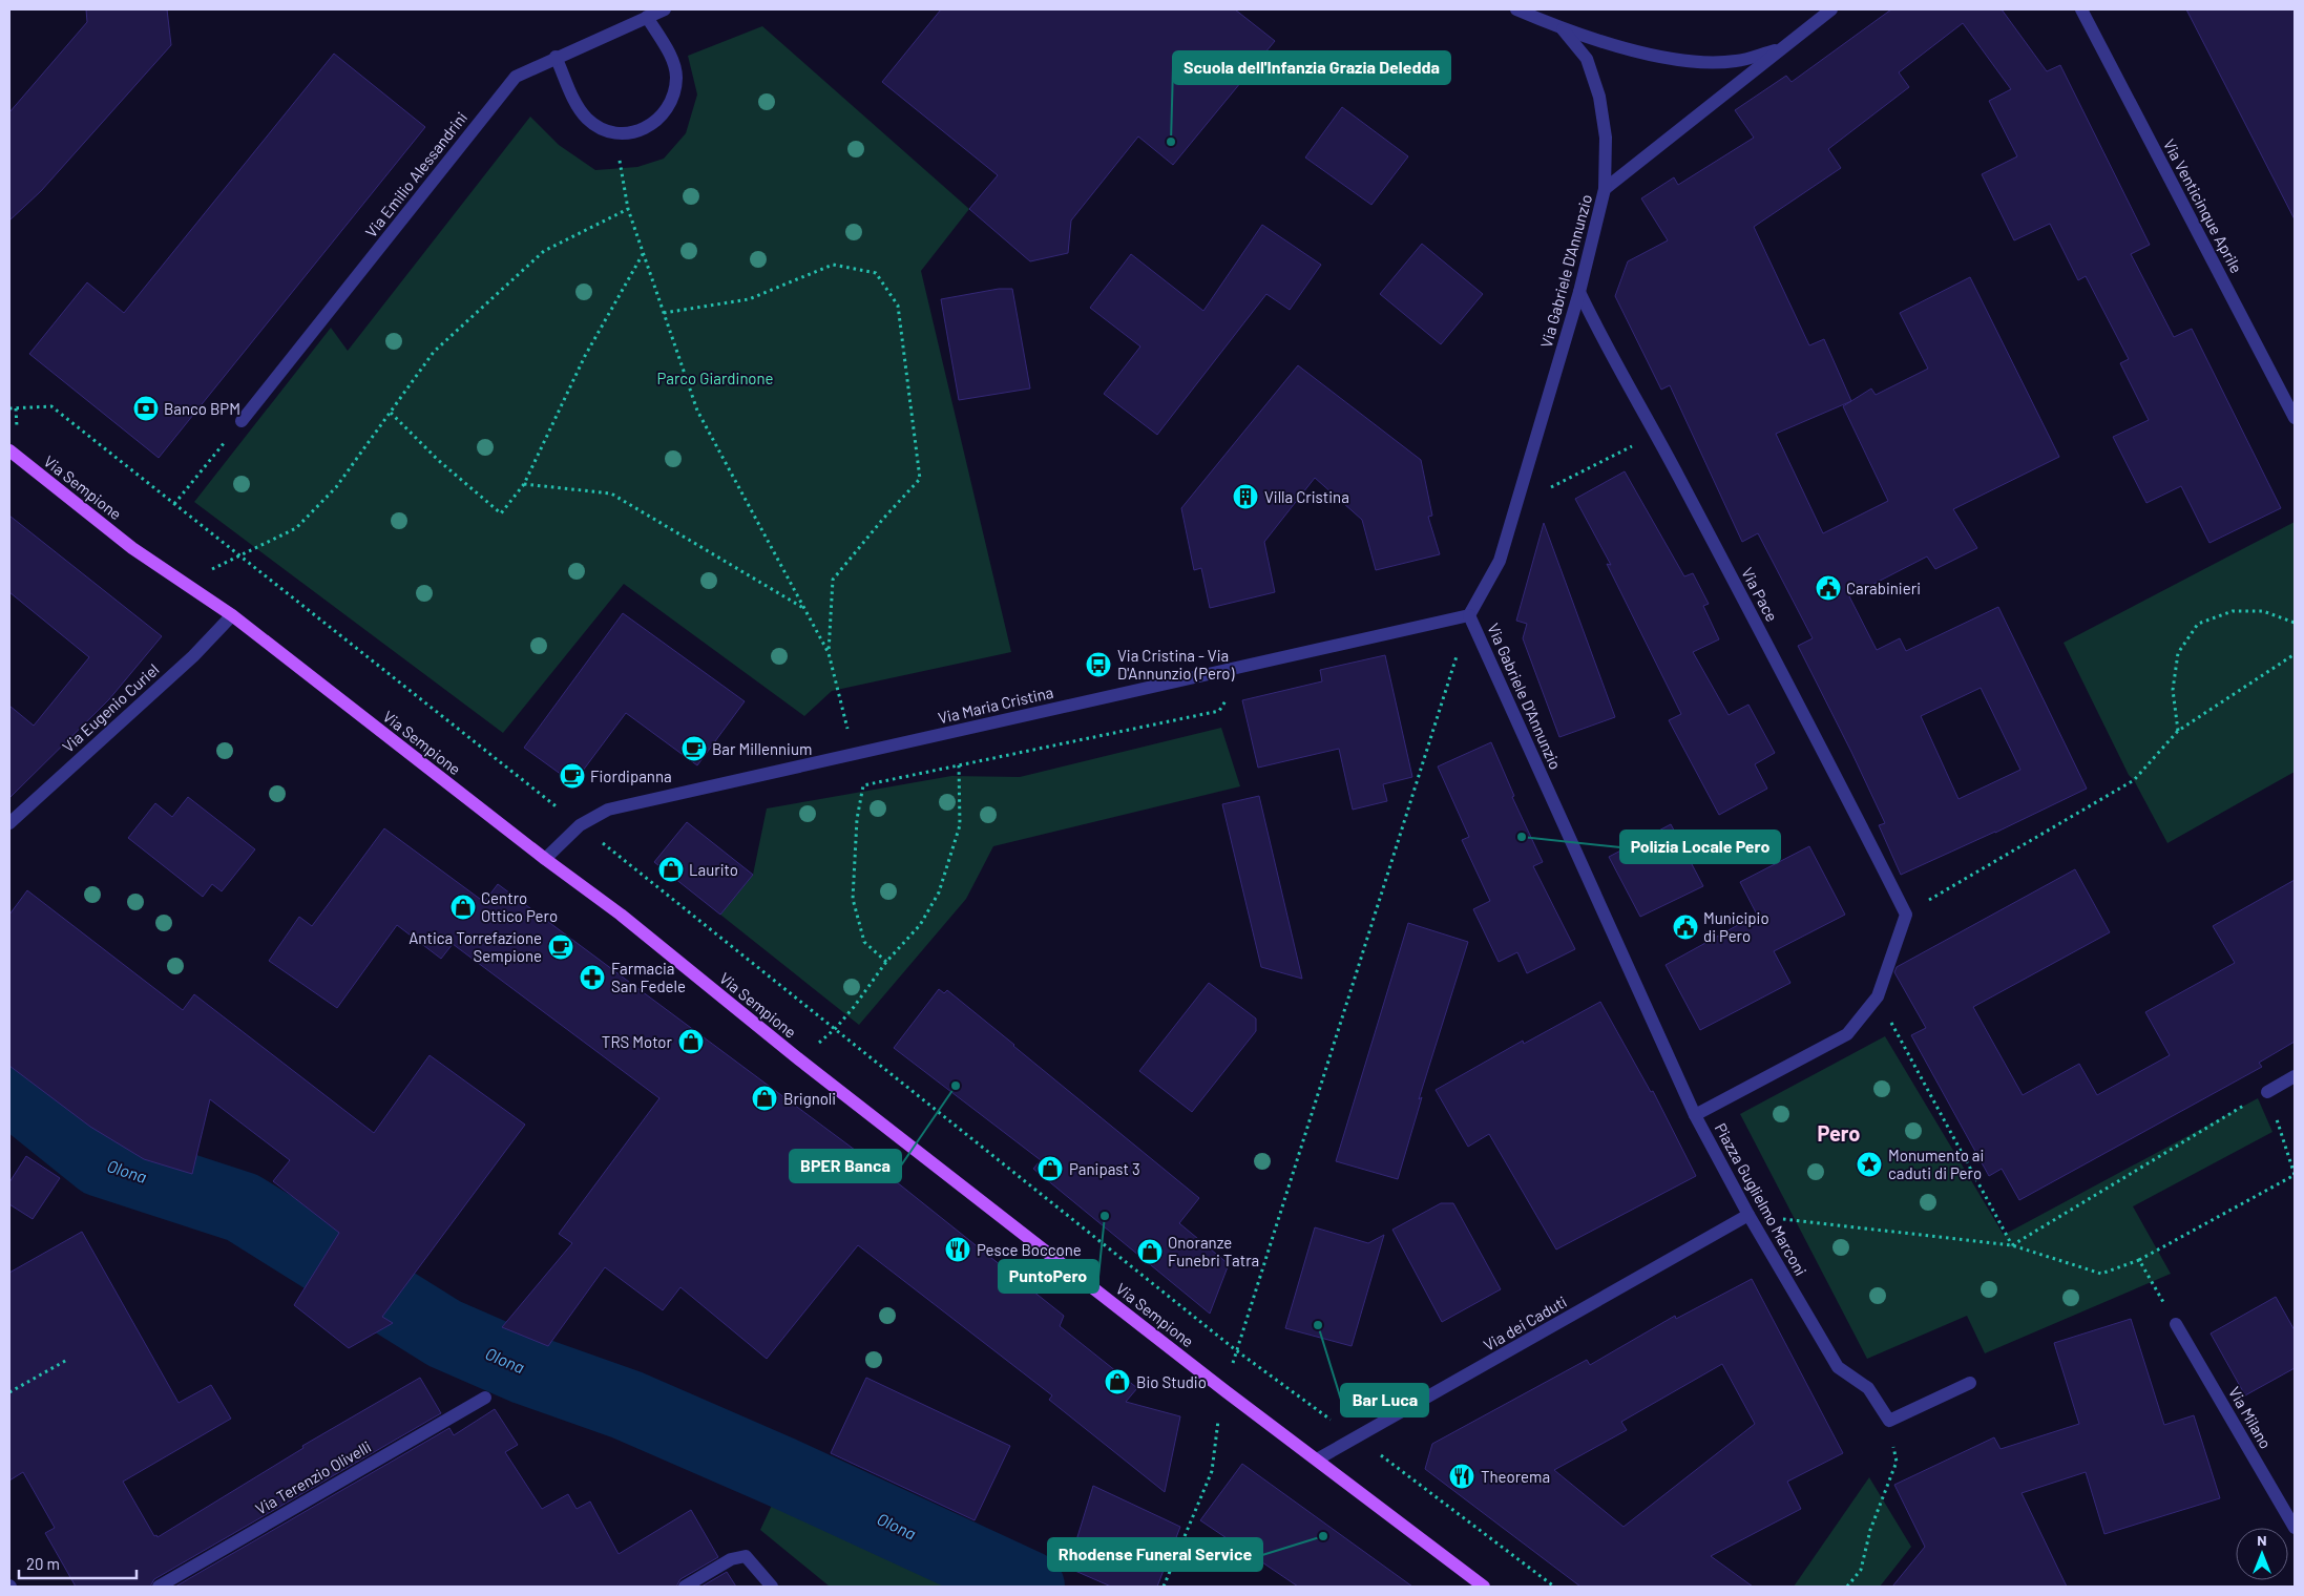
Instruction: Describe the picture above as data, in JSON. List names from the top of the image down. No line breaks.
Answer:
{"streets":{"main road":["Via Sempione"],"street":["Via Emilio Alessandrini","Via Venticinque Aprile","Via Gabriele D'Annunzio","Via Pace","Via Maria Cristina","Via Eugenio Curiel","Piazza Guglielmo Marconi","Via dei Caduti","Via Milano","Via Terenzio Olivelli"]},"crossings":[["Via Gabriele D'Annunzio","Via Pace"],["Via Gabriele D'Annunzio","Via Maria Cristina"],["Via Gabriele D'Annunzio","Piazza Guglielmo Marconi"],["Via Sempione","Via Maria Cristina"],["Via Sempione","Via Eugenio Curiel"],["Via Sempione","Via dei Caduti"],["Via Pace","Piazza Guglielmo Marconi"],["Piazza Guglielmo Marconi","Via dei Caduti"]],"districts":["Pero"],"water":["Olona"],"parks":["Parco Giardinone"],"places":{"other":["Scuola dell'Infanzia Grazia Deledda","Polizia Locale Pero","BPER Banca","PuntoPero","Bar Luca","Rhodense Funeral Service"],"bank":["Banco BPM"],"building":["Villa Cristina"],"public building":["Carabinieri","Municipio di Pero"],"bus stop":["Via Cristina - Via D'Annunzio (Pero)"],"cafe":["Bar Millennium","Fiordipanna","Antica Torrefazione Sempione"],"shop":["Laurito","Centro Ottico Pero","TRS Motor","Brignoli","Panipast 3","Onoranze Funebri Tatra","Bio Studio"],"pharmacy":["Farmacia San Fedele"],"place":["Monumento ai caduti di Pero"],"restaurant":["Pesce Boccone","Theorema"]},"scale_bar":"20 m","north":"top"}
